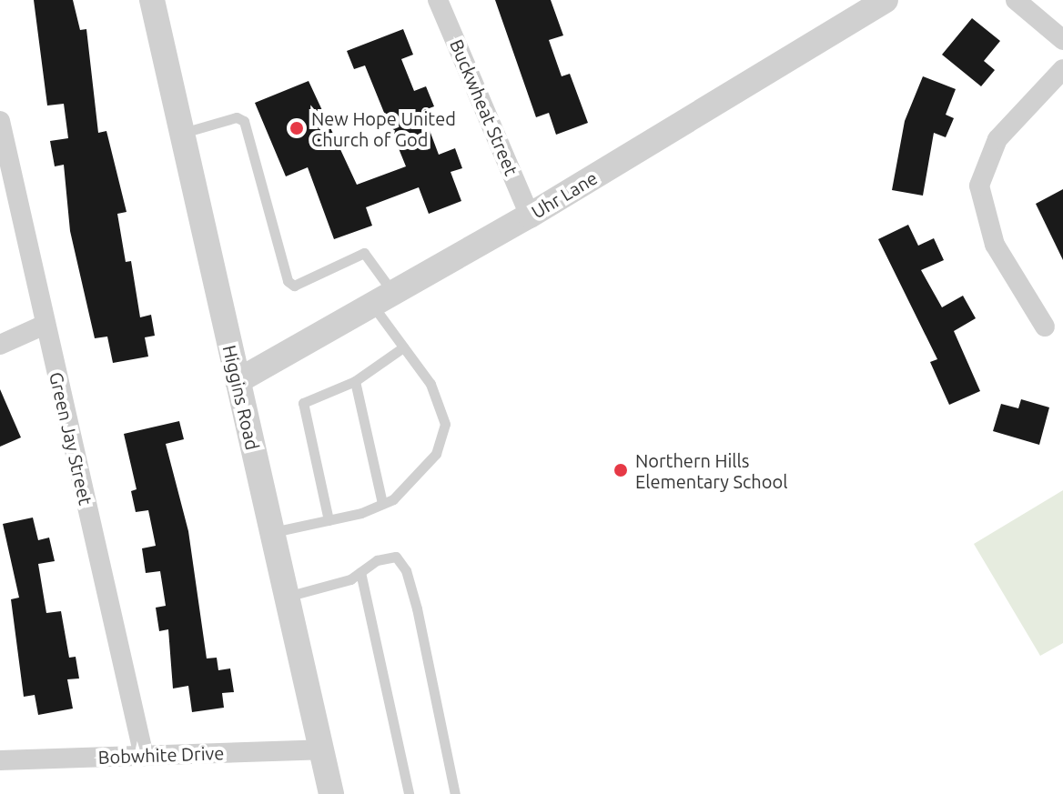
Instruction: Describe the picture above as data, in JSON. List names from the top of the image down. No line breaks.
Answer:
{"streets":{"street":["Buckwheat Street","Uhr Lane","Higgins Road","Green Jay Street","Bobwhite Drive"]},"crossings":[["Buckwheat Street","Uhr Lane"],["Uhr Lane","Higgins Road"],["Higgins Road","Bobwhite Drive"],["Green Jay Street","Bobwhite Drive"]],"places":["New Hope United Church of God","Northern Hills Elementary School"]}
